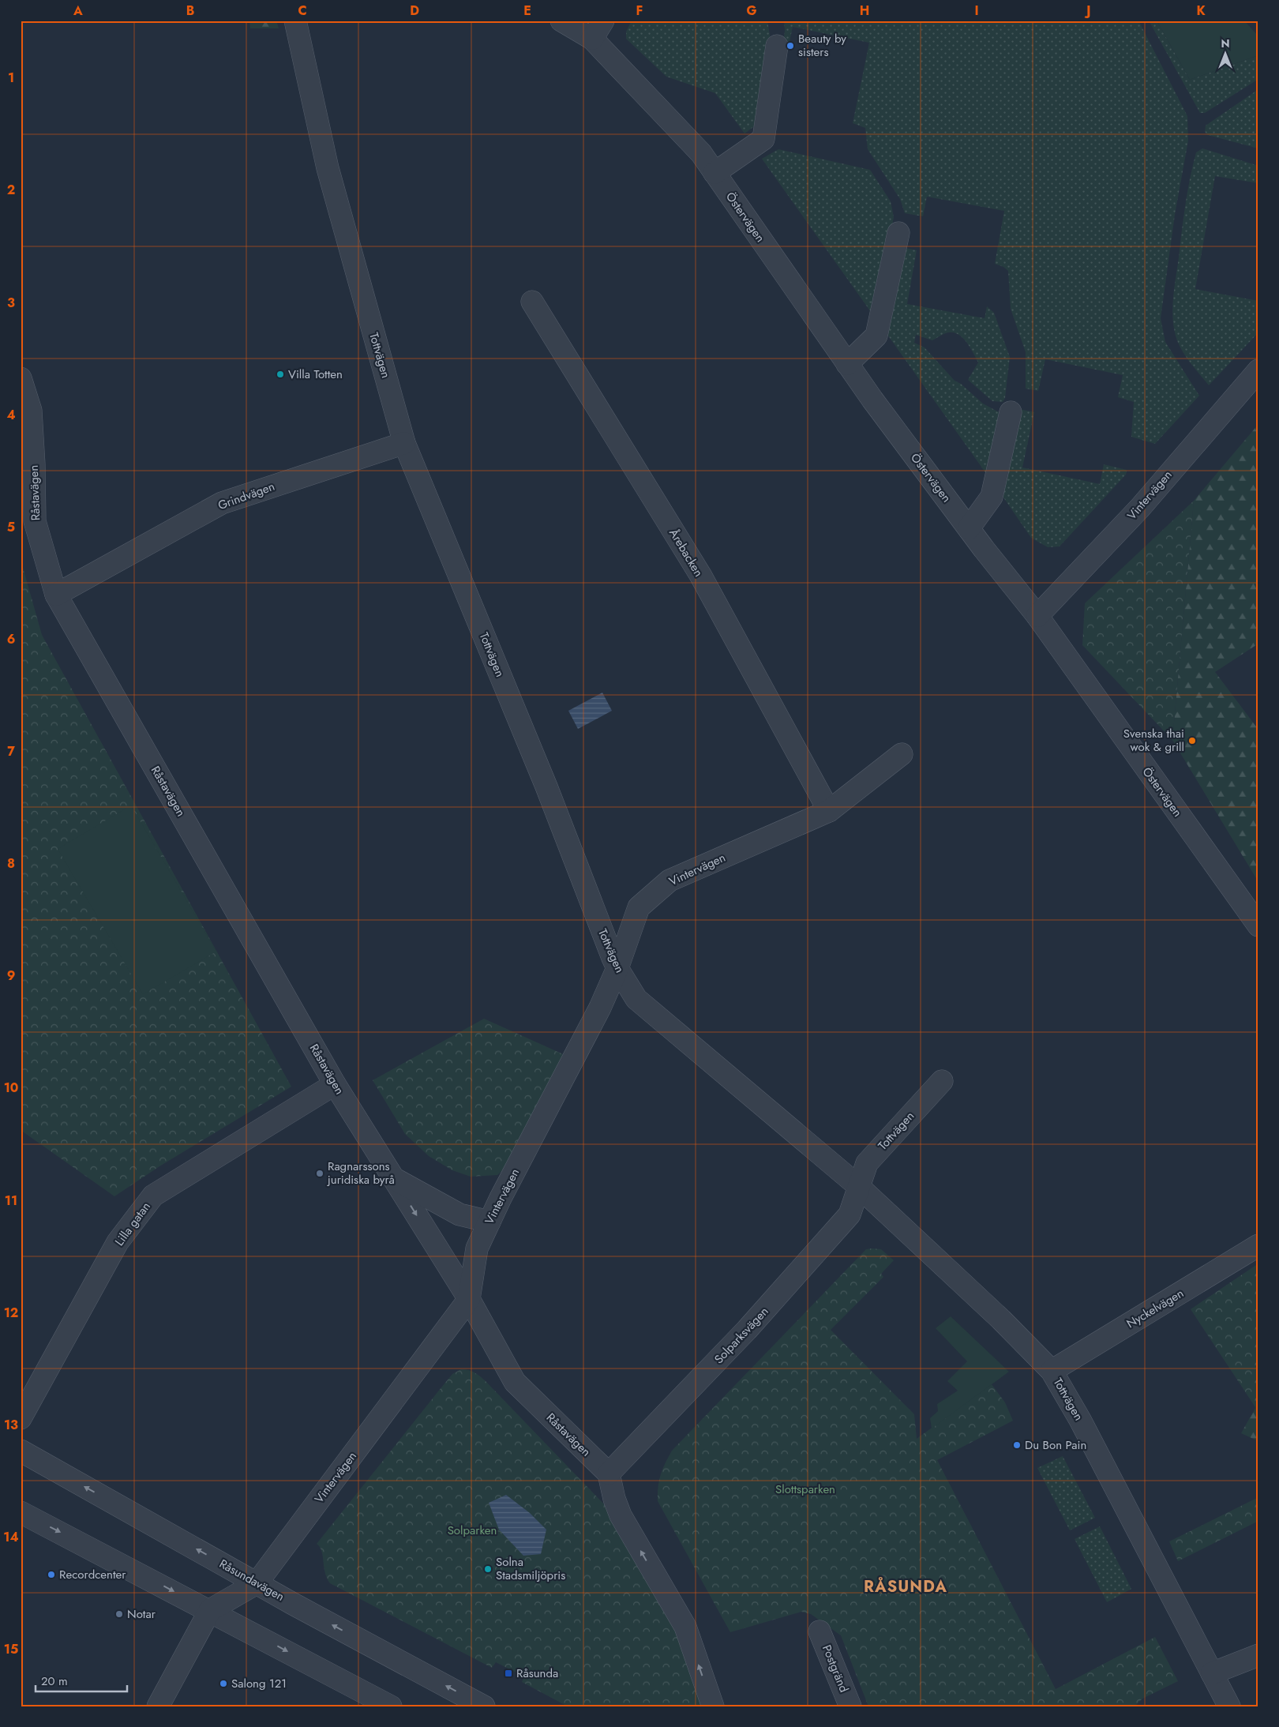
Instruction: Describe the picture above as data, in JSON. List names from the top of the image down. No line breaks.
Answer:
{"streets":{"street":["Östervägen","Tottvägen","Råstavägen","Vintervägen","Grindvägen","Årebacken","Lilla gatan","Nyckelvägen","Solparksvägen","Råsundavägen","Postgränd"]},"crossings":[["Östervägen","Vintervägen"],["Tottvägen","Vintervägen"],["Tottvägen","Grindvägen"],["Tottvägen","Nyckelvägen"],["Tottvägen","Solparksvägen"],["Råstavägen","Vintervägen"],["Råstavägen","Grindvägen"],["Råstavägen","Lilla gatan"],["Råstavägen","Solparksvägen"],["Vintervägen","Årebacken"],["Vintervägen","Råsundavägen"]],"districts":["RÅSUNDA"],"parks":["Slottsparken","Solparken"],"places":{"other":["Beauty by sisters","Villa Totten","Svenska thai wok & grill","Ragnarssons juridiska byrå","Du Bon Pain","Solna Stadsmiljöpris","Recordcenter","Notar","Salong 121"],"transit":["Råsunda"]},"scale_bar":"20 m","north":"top","grid":{"columns":["A","B","C","D","E","F","G","H","I","J","K"],"rows":["1","2","3","4","5","6","7","8","9","10","11","12","13","14","15"]}}
